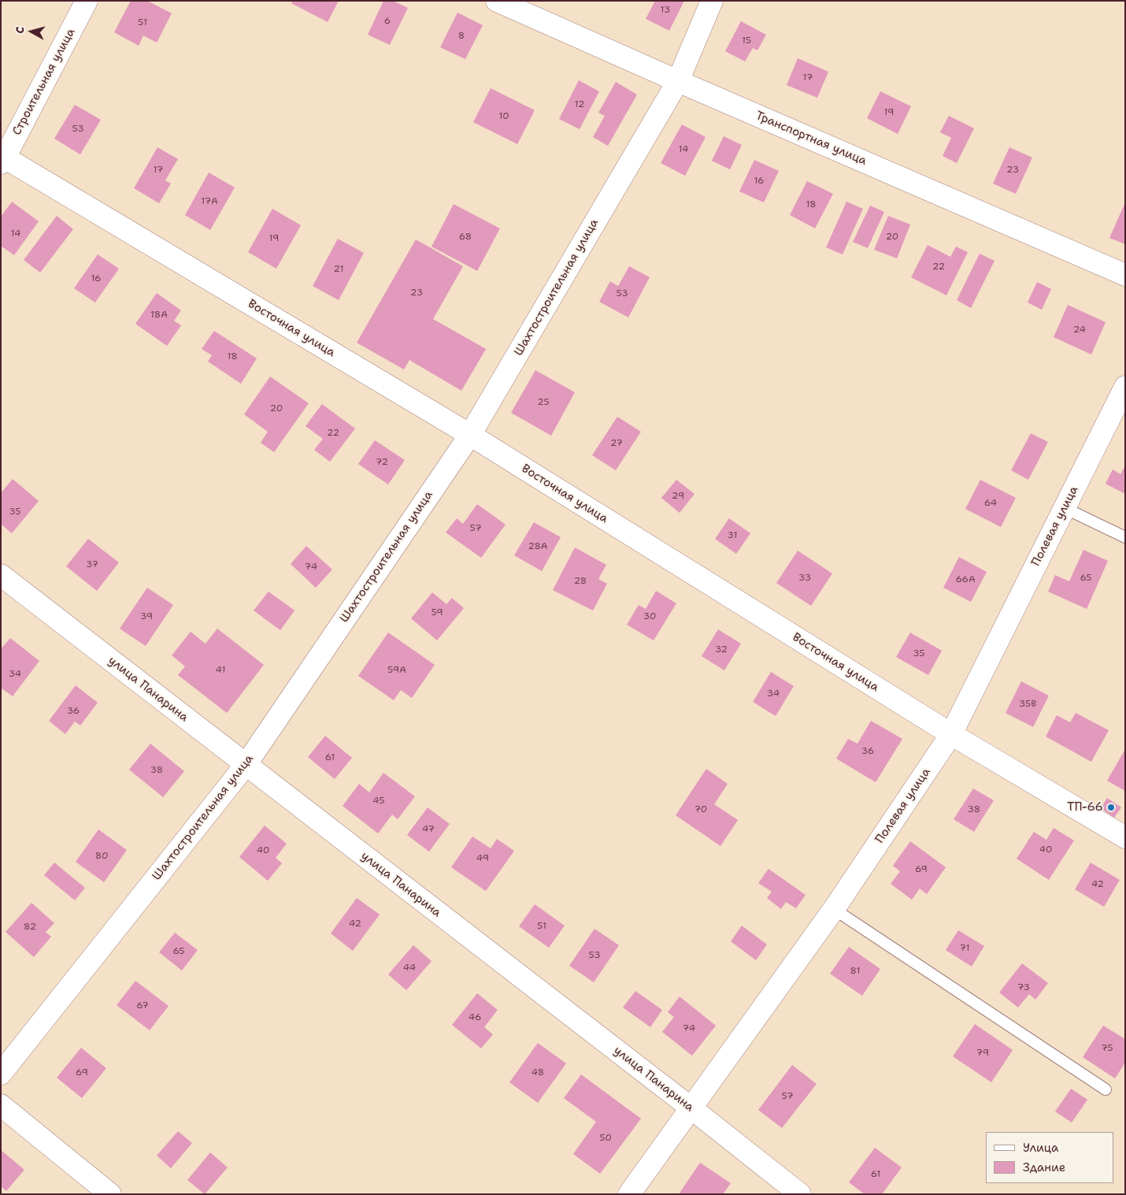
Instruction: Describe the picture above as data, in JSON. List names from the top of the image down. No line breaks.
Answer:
{"streets":{"street":["Строительная улица","Транспортная улица","Шахтостроительная улица","Восточная улица","Полевая улица","улица Панарина"]},"crossings":[["Строительная улица","Восточная улица"],["Транспортная улица","Шахтостроительная улица"],["Шахтостроительная улица","Восточная улица"],["Шахтостроительная улица","улица Панарина"],["Восточная улица","Полевая улица"],["Полевая улица","улица Панарина"]],"places":["ТП-66"],"house_numbers":["13","6","51","8","15","17","12","19","10","53","14","17","23","16","17А","18","14","68","20","19","22","21","16","23","53","18А","24","18","25","20","22","27","72","29","64","35","57","31","28А","37","74","33","65","66А","28","59","39","30","32","35","41","59А","34","34","35В","36","36","61","38","45","70","38","47","40","40","80","49","69","42","42","51","82","71","65","53","44","81","73","67","46","74","75","79","69","48","57","50","61"],"legend":["Улица","Здание"],"north":"left"}
